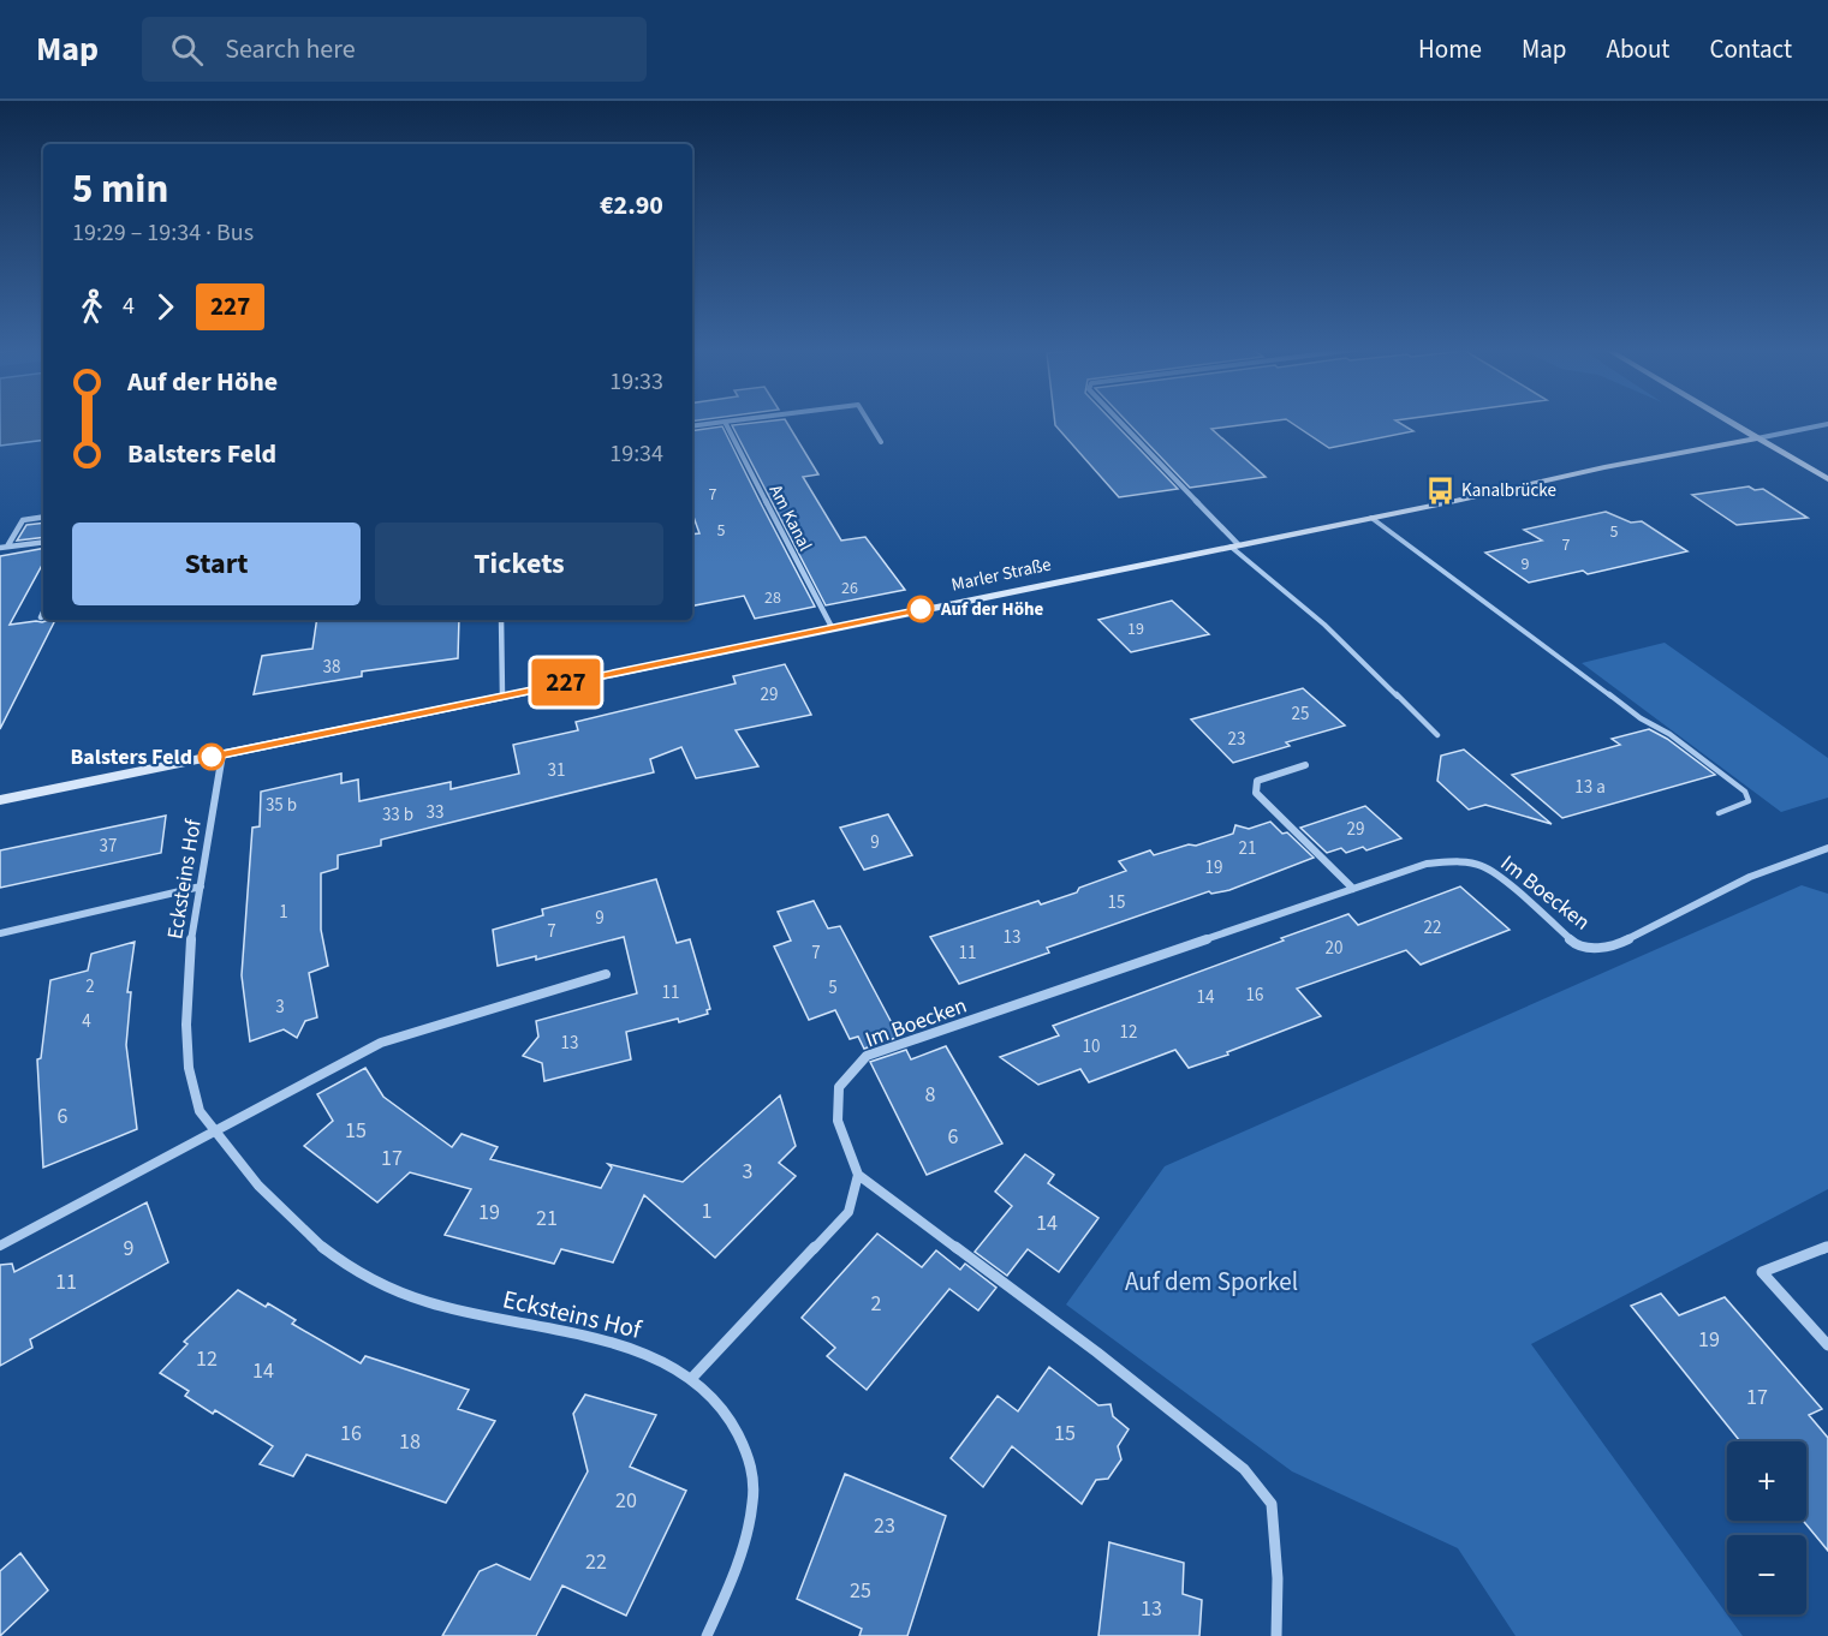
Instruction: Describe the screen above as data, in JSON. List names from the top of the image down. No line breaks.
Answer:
{"streets":{"main road":["Marler Straße"],"street":["Am Kanal","Ecksteins Hof","Im Boecken"]},"crossings":[["Am Kanal","Marler Straße"],["Marler Straße","Ecksteins Hof"]],"parks":["Auf dem Sporkel"],"places":{"bus stop":["Kanalbrücke"],"other":["Auf der Höhe","Balsters Feld"]},"lines":["bus line 227"],"house_numbers":["7","5","5","7","9","26","28","19","38","29","25","23","31","13 a","35 b","33","33 b","29","9","37","21","19","15","1","9","22","7","13","20","7","11","2","5","11","16","14","3","4","12","13","10","8","6","15","6","17","3","1","19","21","14","9","11","2","19","12","14","17","16","15","18","20","23","22","25","13"],"page":{"header":"Map","search":"Search here","nav":["Home","Map","About","Contact"],"on_map":"227","heading":["5 min","19:29 – 19:34 · Bus","€2.90"],"legs":["4","227"],"list":[{"name":"Auf der Höhe","value":"19:33"},{"name":"Balsters Feld","value":"19:34"}],"buttons":["Start","Tickets"],"map_buttons":["+","−"]}}
